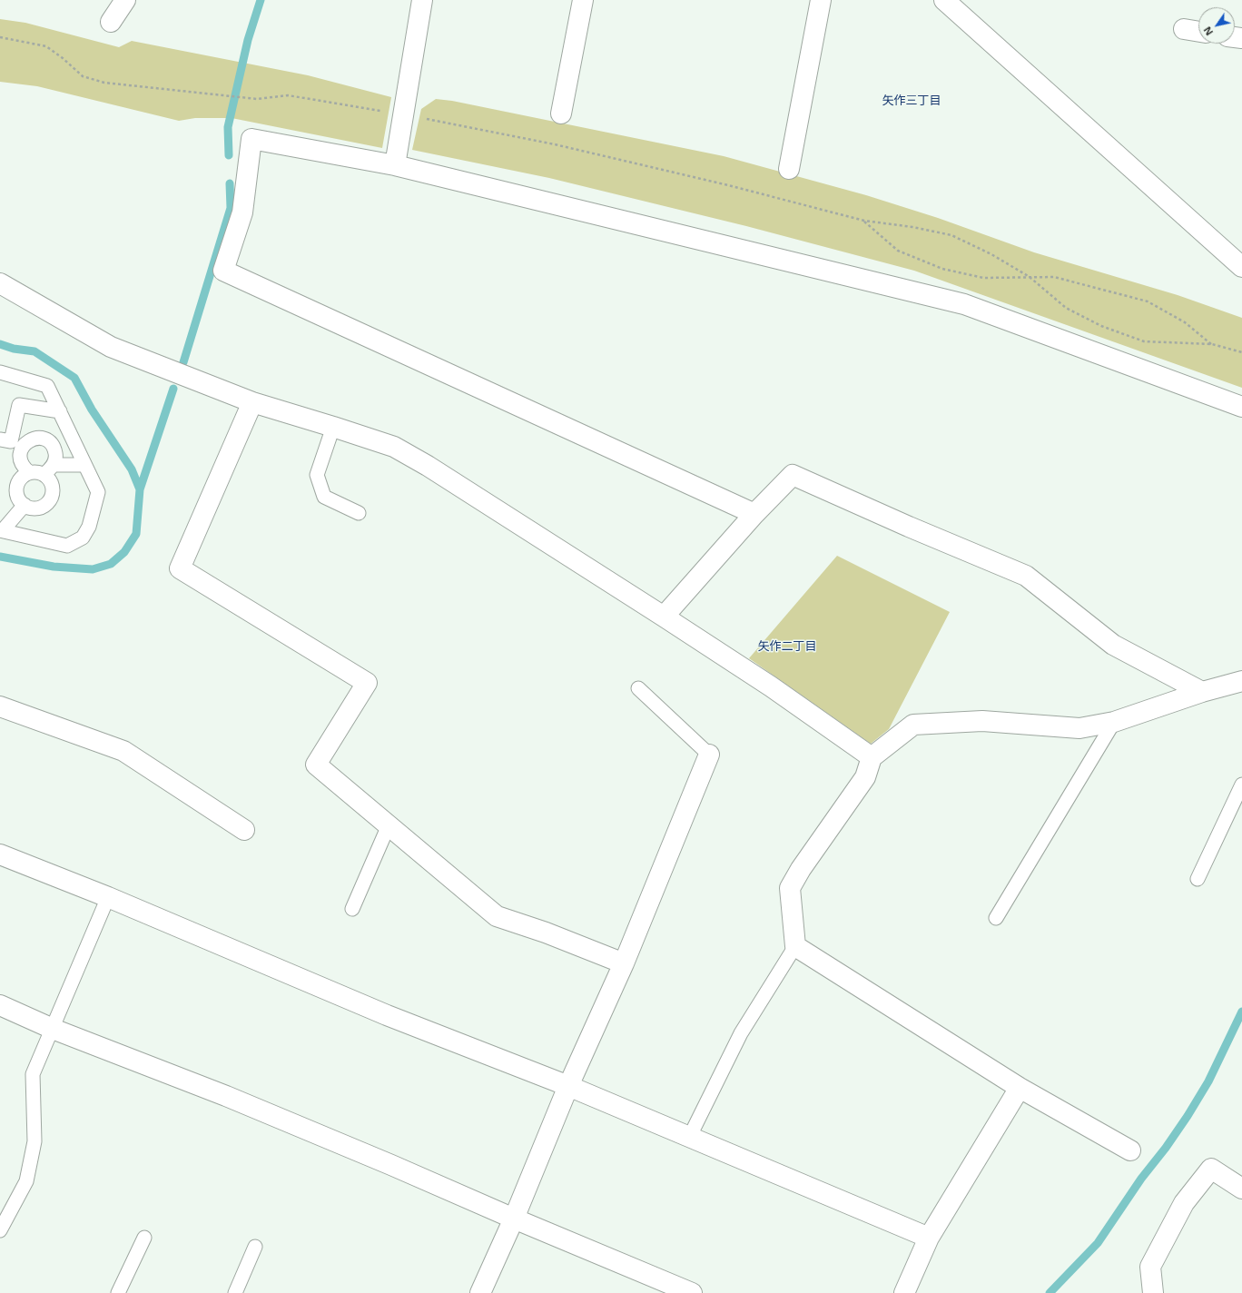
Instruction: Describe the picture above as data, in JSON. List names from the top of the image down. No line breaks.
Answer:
{"districts":["矢作三丁目","矢作二丁目"],"north":"bottom left"}
